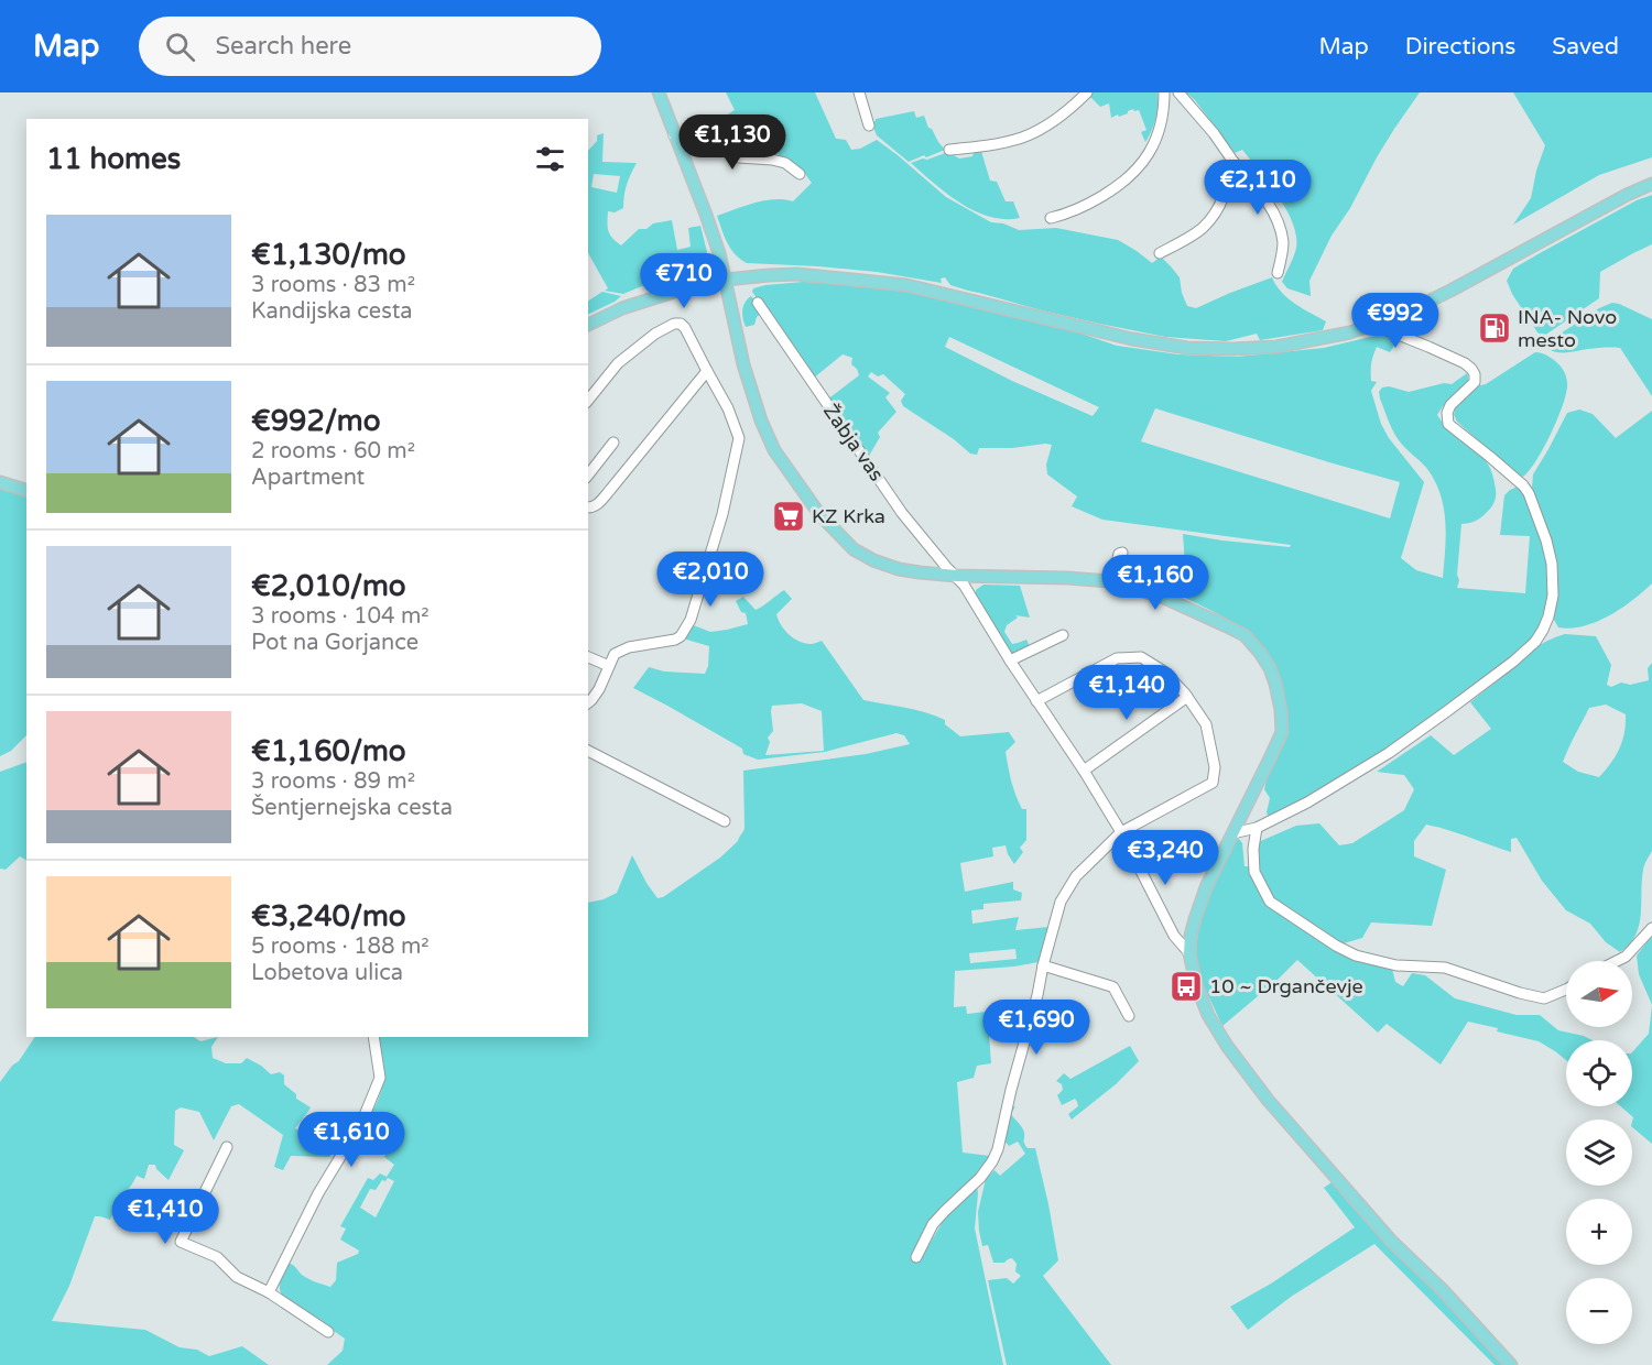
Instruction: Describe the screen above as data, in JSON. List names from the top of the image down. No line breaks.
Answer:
{"streets":{"street":["Žabja vas"]},"places":{"fuel station":["INA- Novo mesto"],"supermarket":["KZ Krka"],"bus stop":["10 ~ Drgančevje"]},"north":"right","page":{"header":"Map","search":"Search here","nav":["Map","Directions","Saved"],"price":["€1,130","€2,110","€710","€992","€2,010","€1,160","€1,140","€3,240","€1,690","€1,610","€1,410"],"heading":"11 homes","list":[{"name":"€1,130/mo","note":"3 rooms · 83 m² · Kandijska cesta"},{"name":"€992/mo","note":"2 rooms · 60 m² · Apartment"},{"name":"€2,010/mo","note":"3 rooms · 104 m² · Pot na Gorjance"},{"name":"€1,160/mo","note":"3 rooms · 89 m² · Šentjernejska cesta"},{"name":"€3,240/mo","note":"5 rooms · 188 m² · Lobetova ulica"}],"map_buttons":["+","−"]}}
